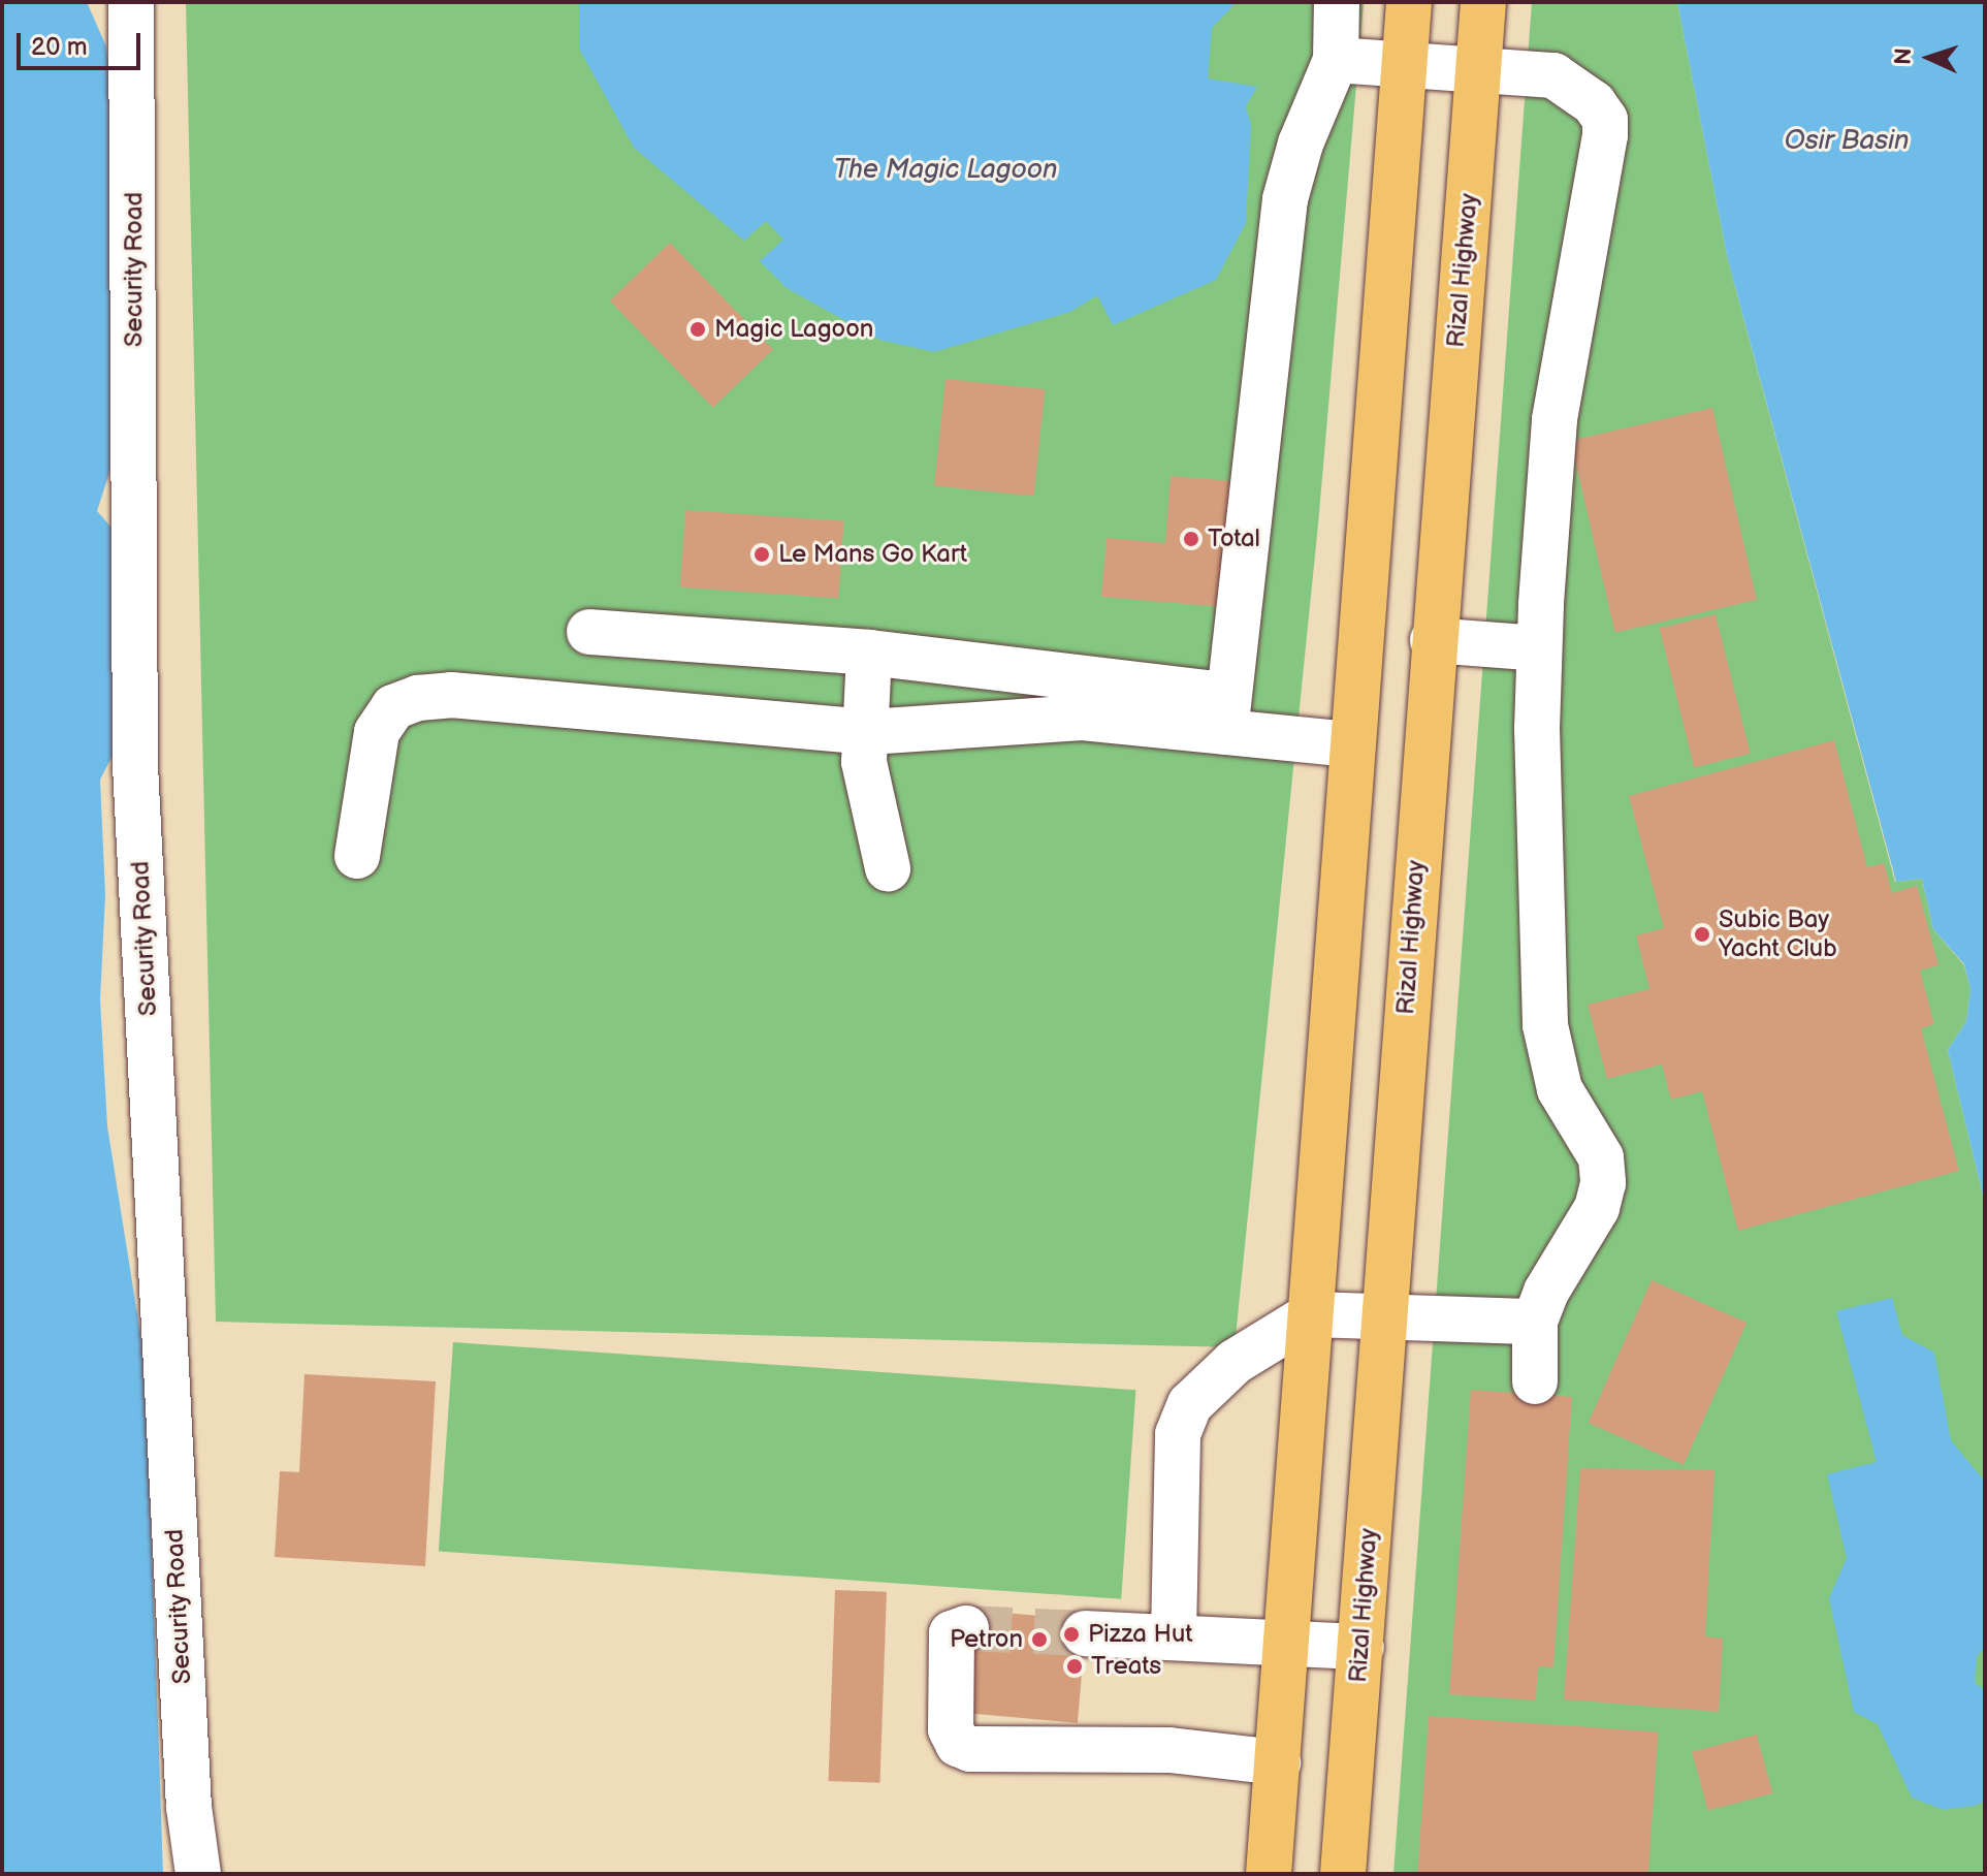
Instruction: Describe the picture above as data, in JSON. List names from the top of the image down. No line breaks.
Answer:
{"streets":{"main road":["Rizal Highway"],"lane":["Security Road"]},"water":["Osir Basin","The Magic Lagoon"],"places":["Magic Lagoon","Total","Le Mans Go Kart","Subic Bay Yacht Club","Pizza Hut","Petron","Treats"],"scale_bar":"20 m","north":"left"}
